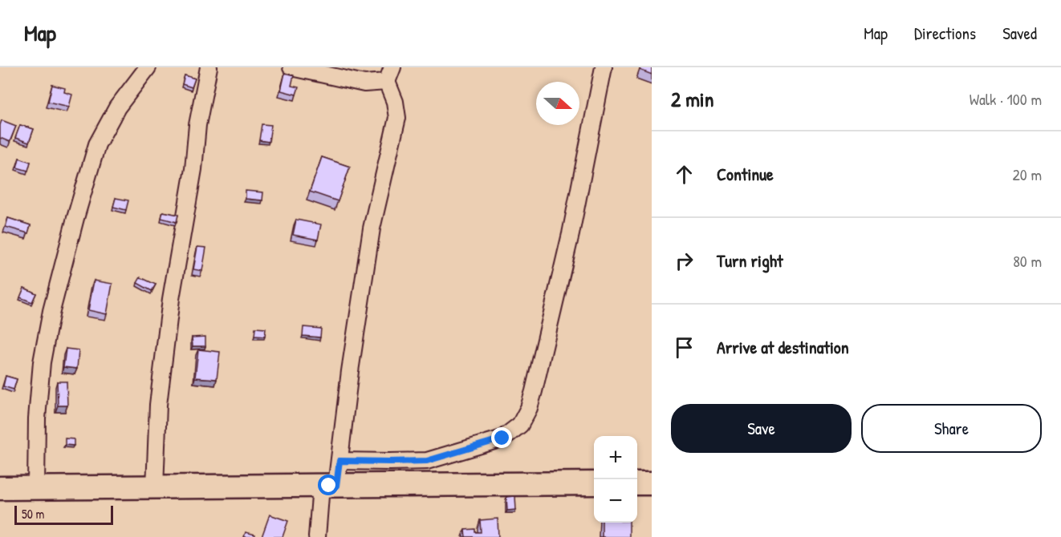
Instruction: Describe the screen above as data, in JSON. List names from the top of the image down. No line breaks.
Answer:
{"scale_bar":"50 m","north":"right","page":{"header":"Map","nav":["Map","Directions","Saved"],"heading":["2 min","Walk · 100 m"],"list":[["Continue","20 m"],["Turn right","80 m"],"Arrive at destination"],"buttons":["Save","Share"],"map_buttons":["+","−"],"scale":"50 m"}}
